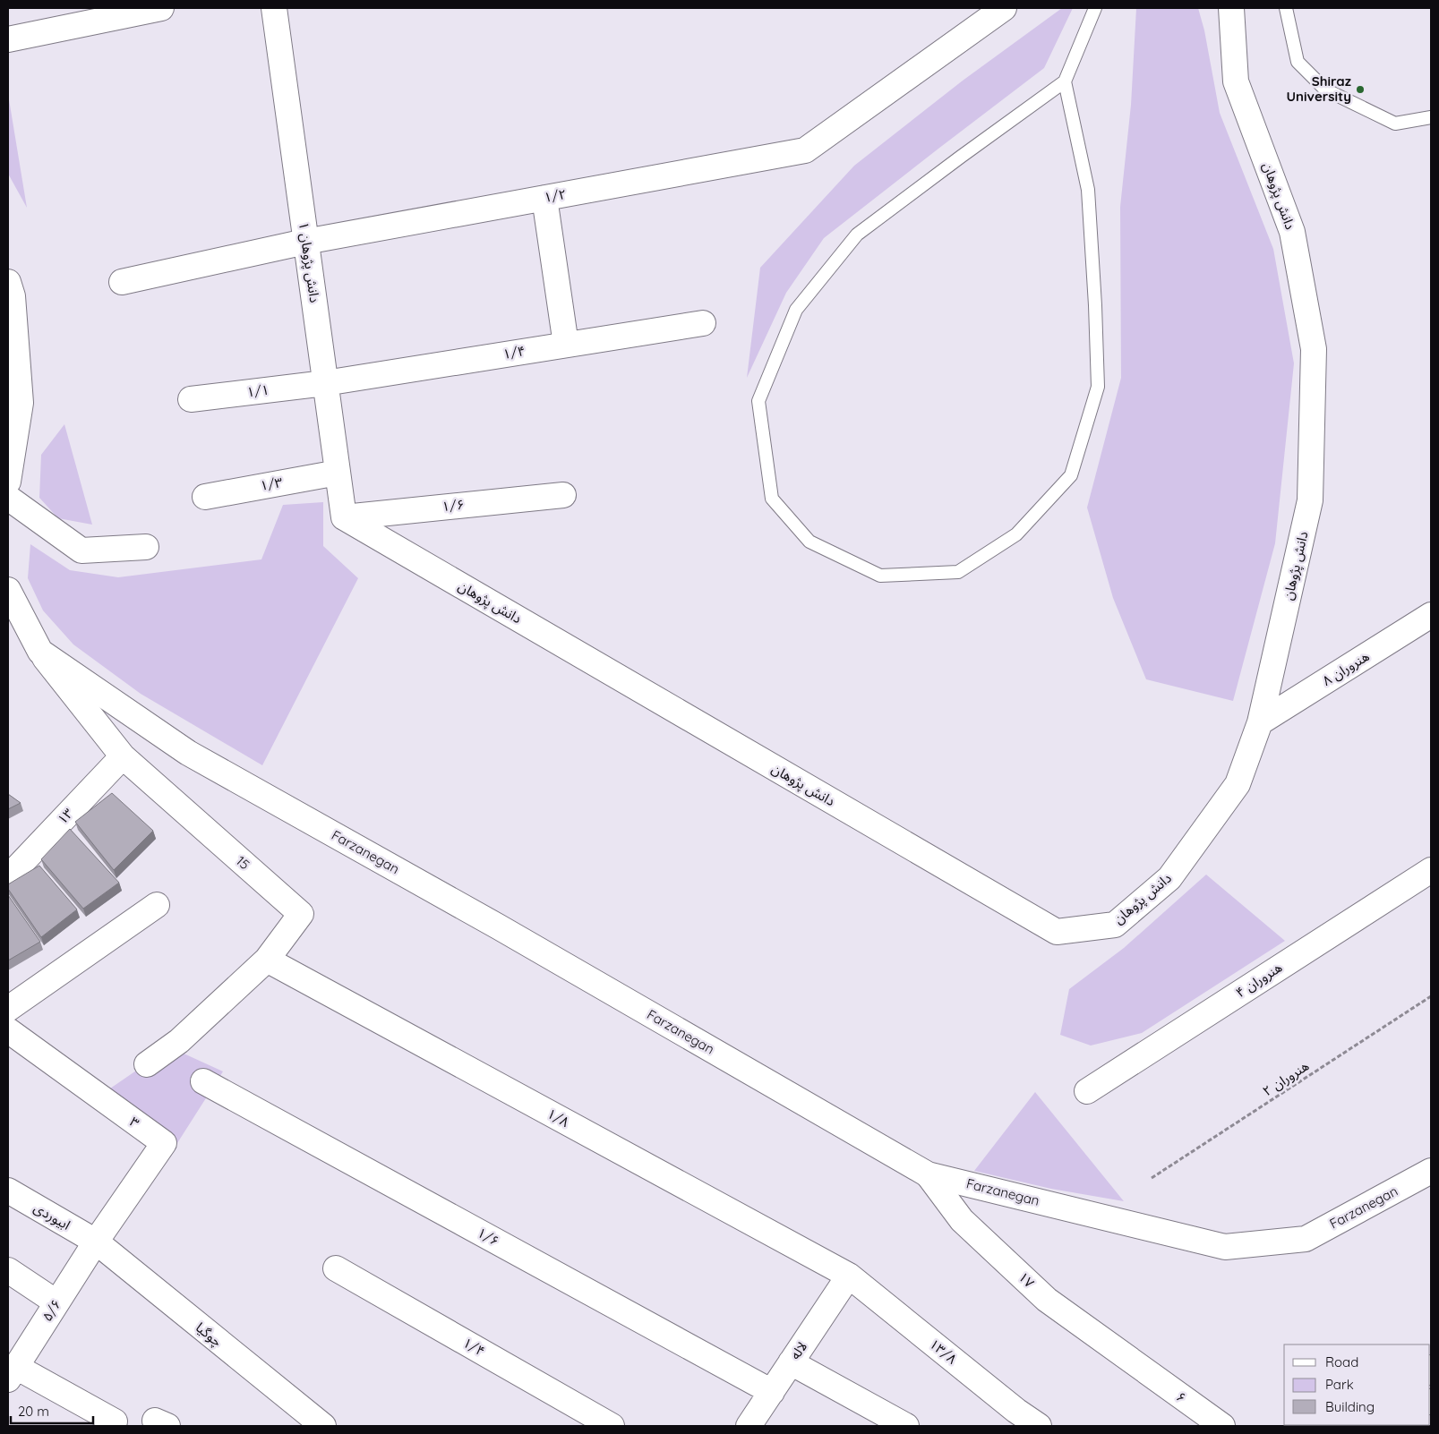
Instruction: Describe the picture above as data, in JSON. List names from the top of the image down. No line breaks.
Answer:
{"streets":{"street":["۱/۲","دانش پژوهان","دانش پژوهان ۱","۱/۴","۱/۱","۱/۳","۱/۶","هنروران ۸","۱۳","Farzanegan","15","هنروران ۴","۱/۸","۳","ابیوردی","۱۷","۵/۶","چوگیا","لاله","۱۳/۸","۶"],"path":["هنروران ۲"]},"crossings":[["۱/۲","دانش پژوهان ۱"],["دانش پژوهان","دانش پژوهان ۱"],["دانش پژوهان","۱/۶"],["دانش پژوهان","هنروران ۸"],["دانش پژوهان ۱","۱/۴"],["دانش پژوهان ۱","۱/۱"],["دانش پژوهان ۱","۱/۳"],["دانش پژوهان ۱","۱/۶"],["۱/۴","۱/۱"],["۱/۶","لاله"],["۱۳","15"],["Farzanegan","15"],["Farzanegan","۱۷"],["15","۱/۸"],["۱/۸","لاله"],["۱/۸","۱۳/۸"],["۳","ابیوردی"],["۳","۵/۶"],["۳","چوگیا"],["ابیوردی","۵/۶"],["ابیوردی","چوگیا"],["۱۷","۶"],["۵/۶","چوگیا"],["لاله","۱۳/۸"]],"places":["Shiraz University"],"legend":["Road","Park","Building"],"scale_bar":"20 m"}
